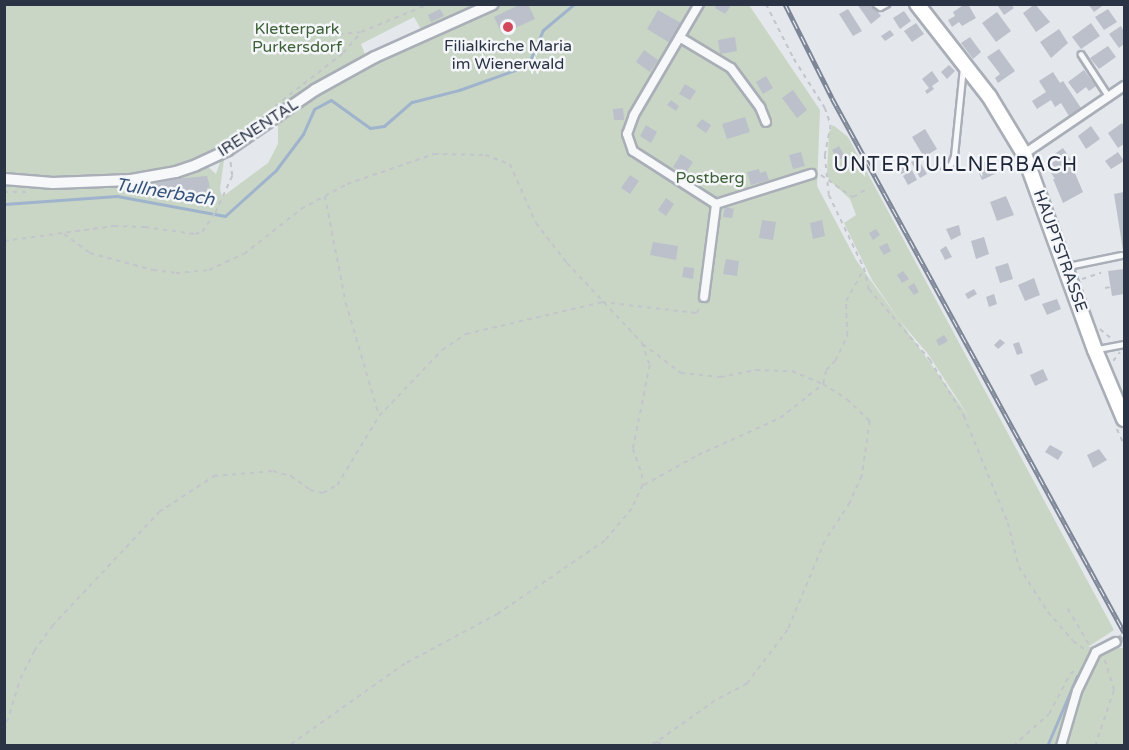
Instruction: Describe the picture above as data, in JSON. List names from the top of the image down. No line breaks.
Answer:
{"streets":{"main road":["HAUPTSTRASSE"],"street":["IRENENTAL"]},"districts":["UNTERTULLNERBACH"],"water":["Tullnerbach"],"parks":["Kletterpark Purkersdorf","Postberg"],"places":["Filialkirche Maria im Wienerwald"]}
